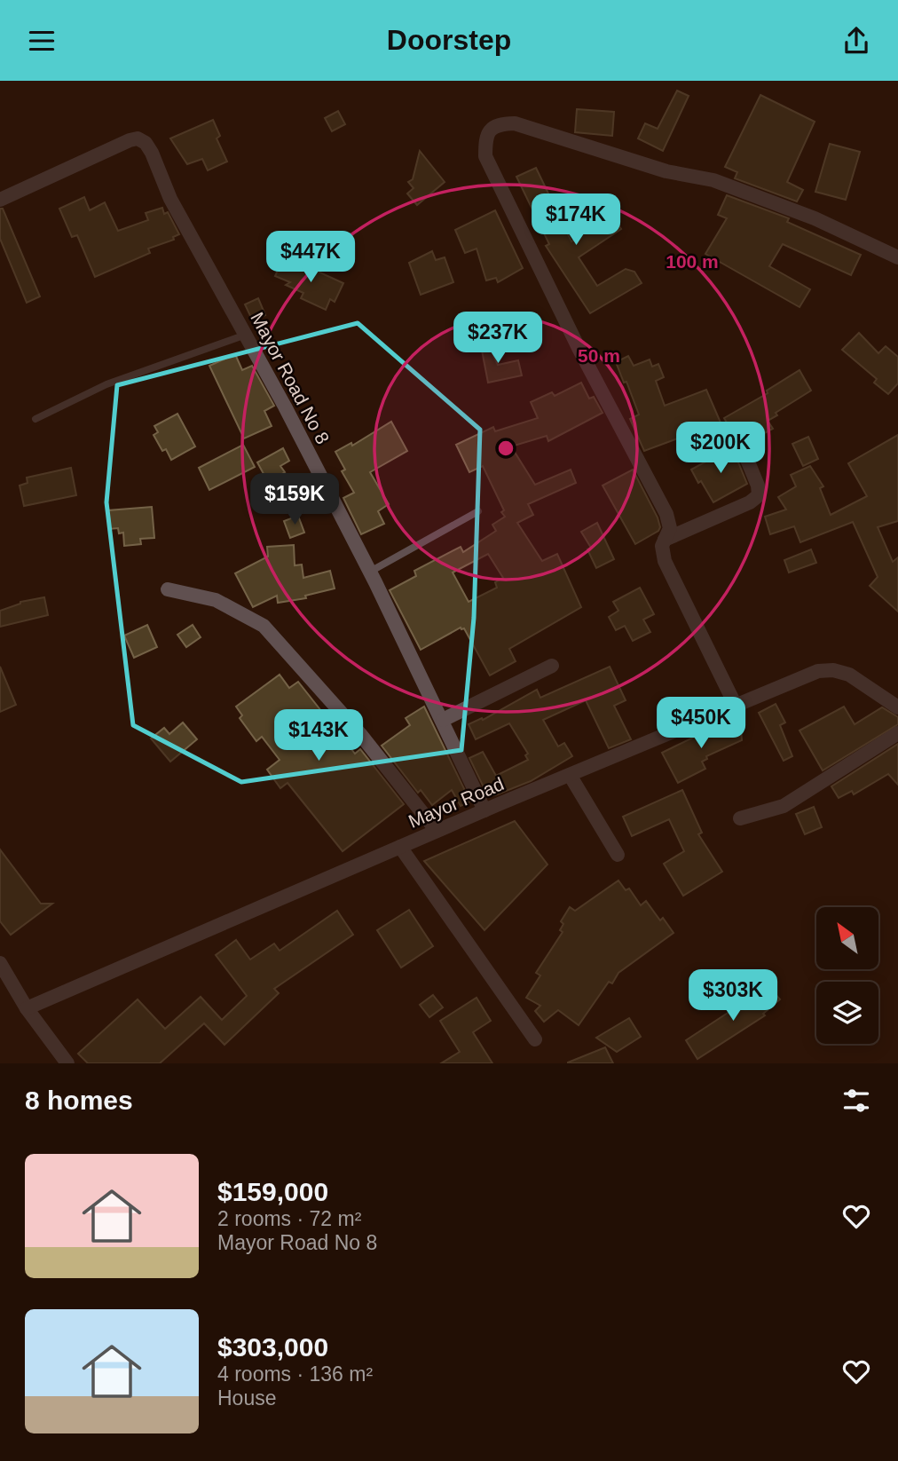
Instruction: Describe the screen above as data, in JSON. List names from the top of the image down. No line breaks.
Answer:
{"streets":{"street":["Mayor Road No 8","Mayor Road"]},"crossings":[["Mayor Road No 8","Mayor Road"]],"north":"top left","page":{"header":"Doorstep","price":["$174K","$447K","$237K","$200K","$159K","$450K","$143K","$303K"],"heading":"8 homes","list":[{"name":"$159,000","note":"2 rooms · 72 m² · Mayor Road No 8"},{"name":"$303,000","note":"4 rooms · 136 m² · House"}]},"rings":["100 m","50 m"]}
